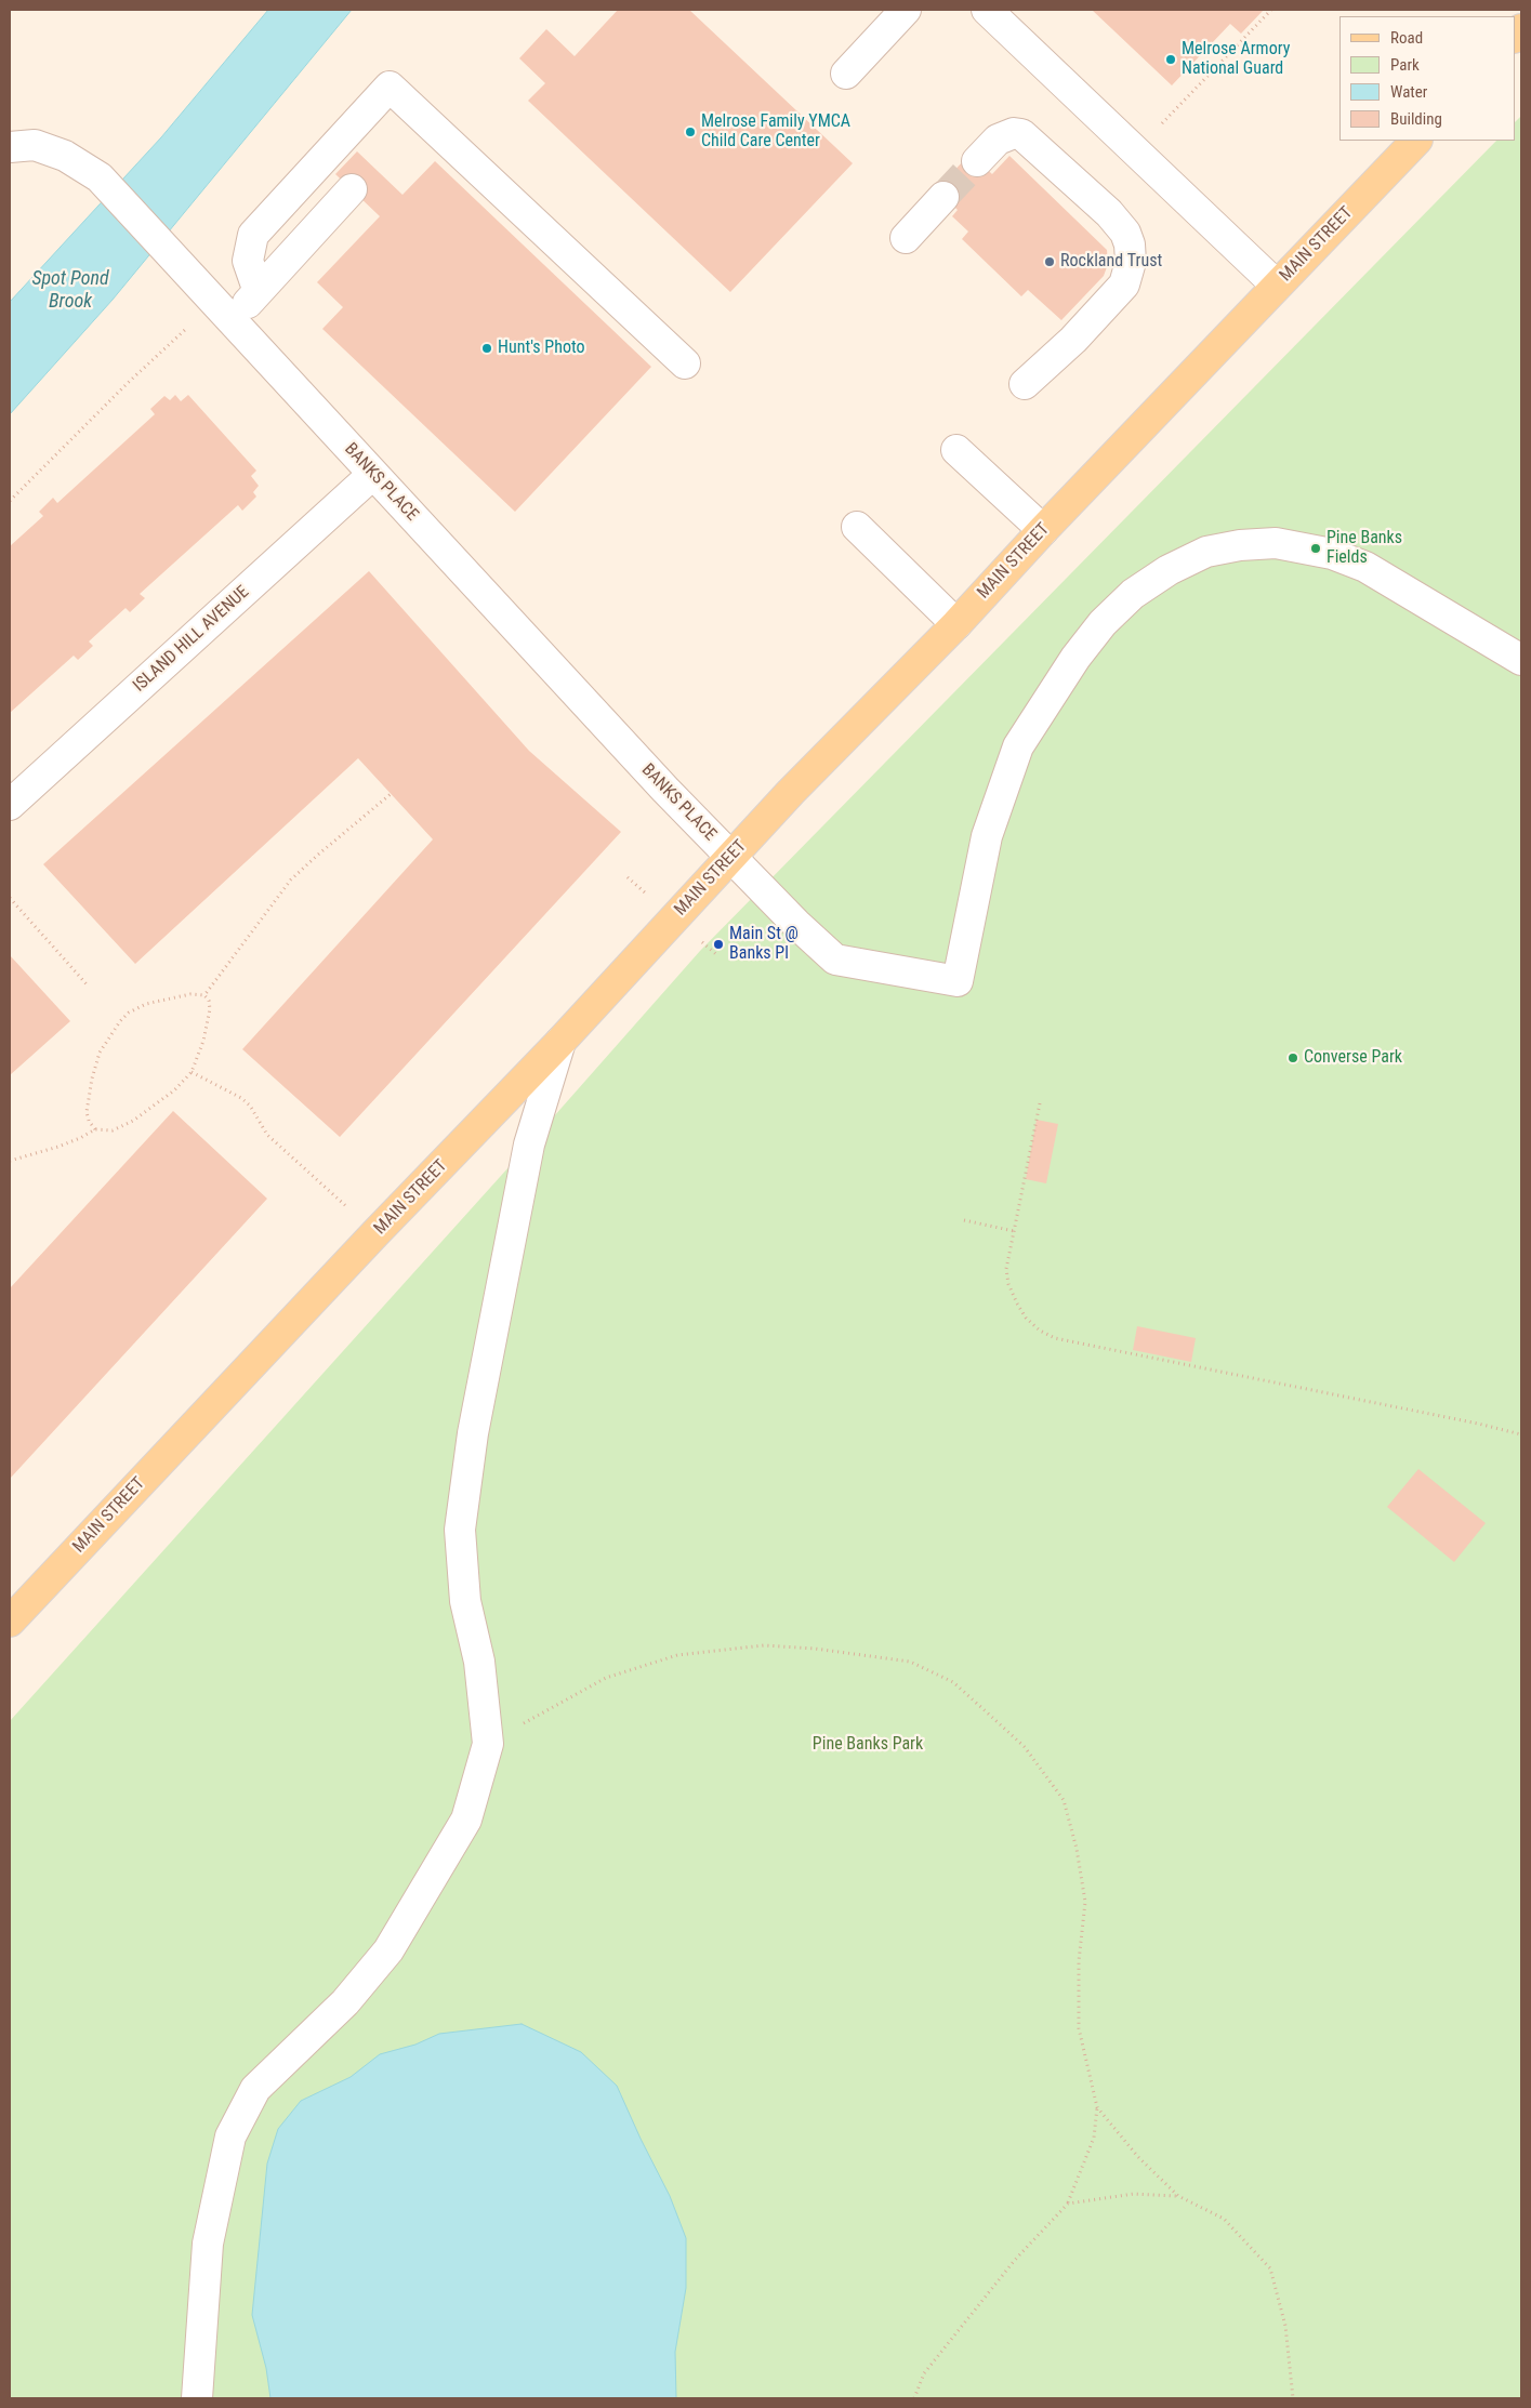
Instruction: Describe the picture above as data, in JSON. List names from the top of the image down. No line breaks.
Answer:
{"streets":{"main road":["MAIN STREET"],"street":["BANKS PLACE","ISLAND HILL AVENUE"]},"crossings":[["MAIN STREET","BANKS PLACE"],["BANKS PLACE","ISLAND HILL AVENUE"]],"water":["Spot Pond Brook"],"parks":["Pine Banks Park"],"places":["Melrose Armory National Guard","Melrose Family YMCA Child Care Center","Rockland Trust","Hunt's Photo","Pine Banks Fields","Main St @ Banks Pl","Converse Park"],"legend":["Road","Park","Water","Building"]}
